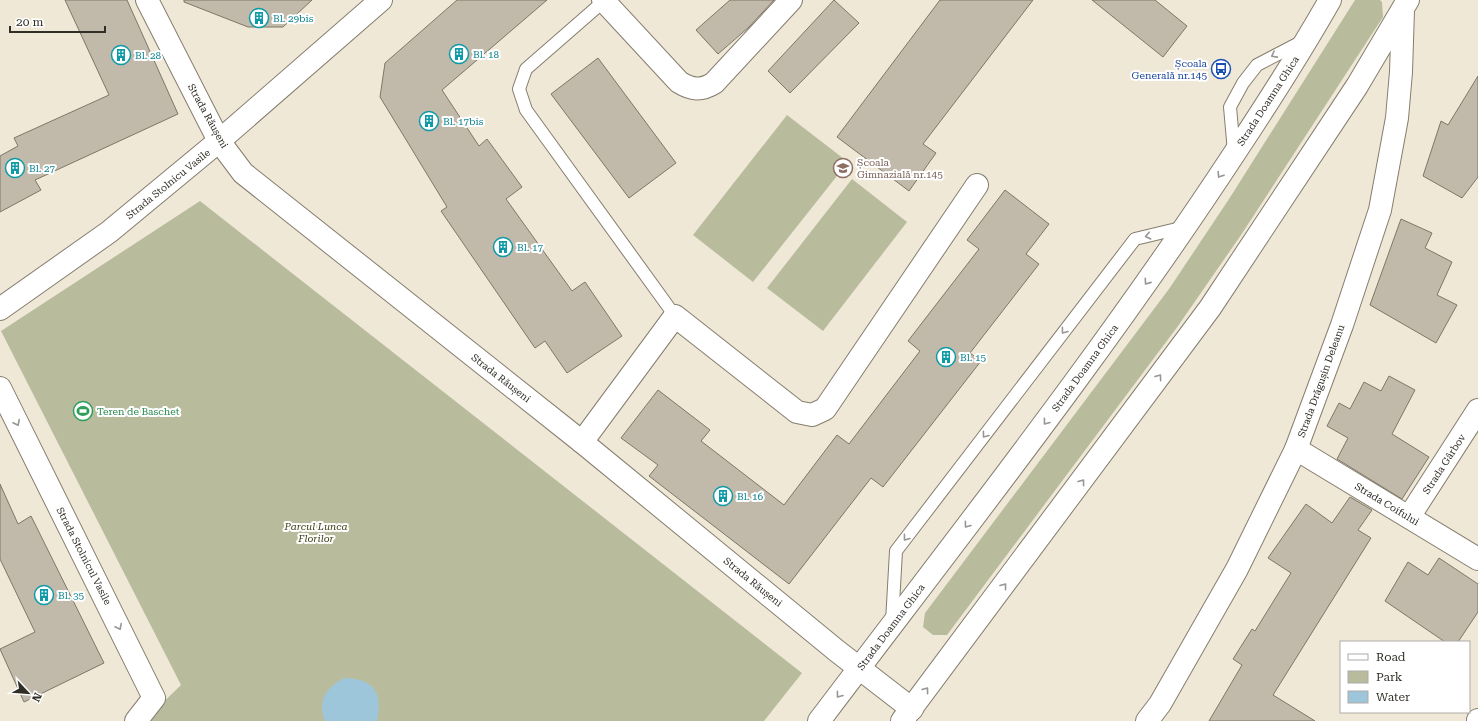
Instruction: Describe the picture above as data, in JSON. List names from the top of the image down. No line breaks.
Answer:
{"streets":{"street":["Strada Doamna Ghica","Strada Răușeni","Strada Stolnicu Vasile","Strada Drăgușin Deleanu","Strada Gârbov","Strada Coifului","Strada Stolnicul Vasile"]},"crossings":[["Strada Doamna Ghica","Strada Răușeni"],["Strada Răușeni","Strada Stolnicu Vasile"],["Strada Drăgușin Deleanu","Strada Coifului"],["Strada Gârbov","Strada Coifului"]],"one_way":["Strada Stolnicul Vasile"],"parks":["Parcul Lunca Florilor"],"places":{"building":["Bl. 29bis","Bl. 18","Bl. 28","Bl. 17bis","Bl. 27","Bl. 17","Bl. 15","Bl. 16","Bl. 35"],"bus stop":["Școala Generală nr.145"],"school or university":["Școala Gimnazială nr.145"],"sports":["Teren de Baschet"]},"legend":["Road","Park","Water"],"scale_bar":"20 m","north":"bottom right"}
